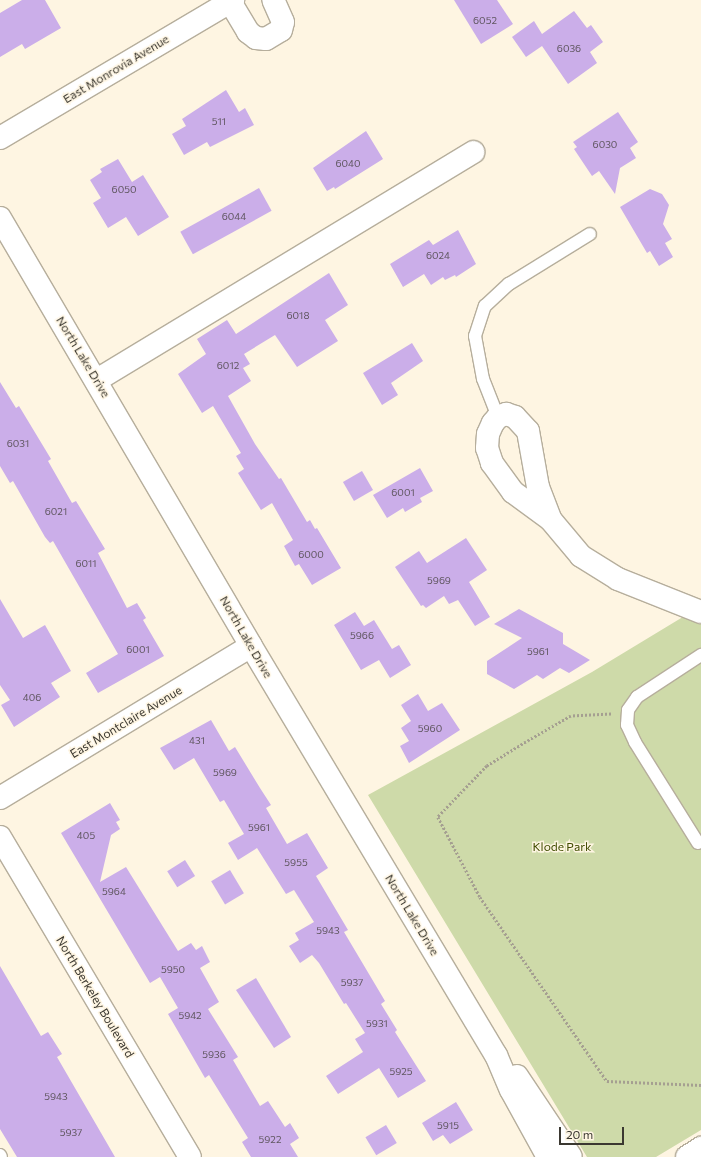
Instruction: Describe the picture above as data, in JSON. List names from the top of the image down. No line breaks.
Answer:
{"streets":{"street":["East Monrovia Avenue","North Lake Drive","East Montclaire Avenue","North Berkeley Boulevard"]},"crossings":[["North Lake Drive","East Montclaire Avenue"]],"parks":["Klode Park"],"house_numbers":["6052","6036","511","6030","6040","6050","6044","6024","6018","6012","6031","6001","6021","6000","6011","5969","5966","6001","5961","406","5960","431","5969","5961","405","5955","5964","5943","5950","5937","5942","5931","5936","5925","5943","5915","5937","5922"],"scale_bar":"20 m"}
